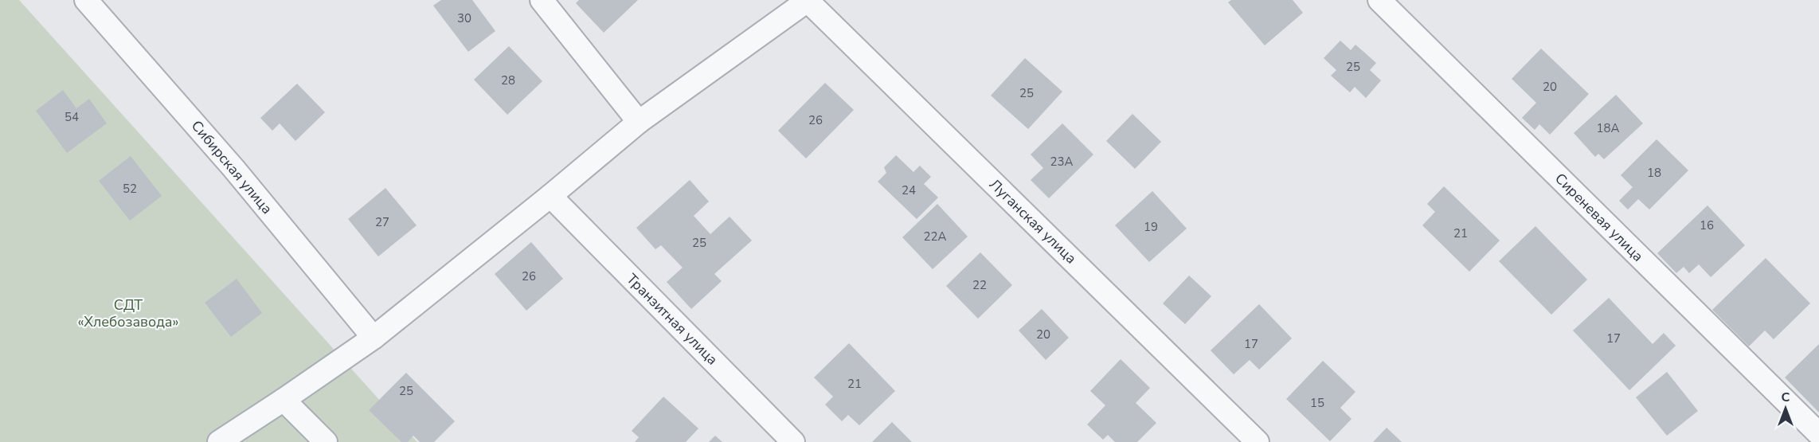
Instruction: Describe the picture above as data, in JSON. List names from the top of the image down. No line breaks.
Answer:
{"streets":{"street":["Сибирская улица","Сиреневая улица","Луганская улица","Транзитная улица"]},"parks":["СДТ «Хлебозавода»"],"house_numbers":["30","25","28","20","25","54","26","18А","23А","18","52","24","27","16","19","21","22А","25","26","22","20","17","17","21","25","15"],"north":"top"}
